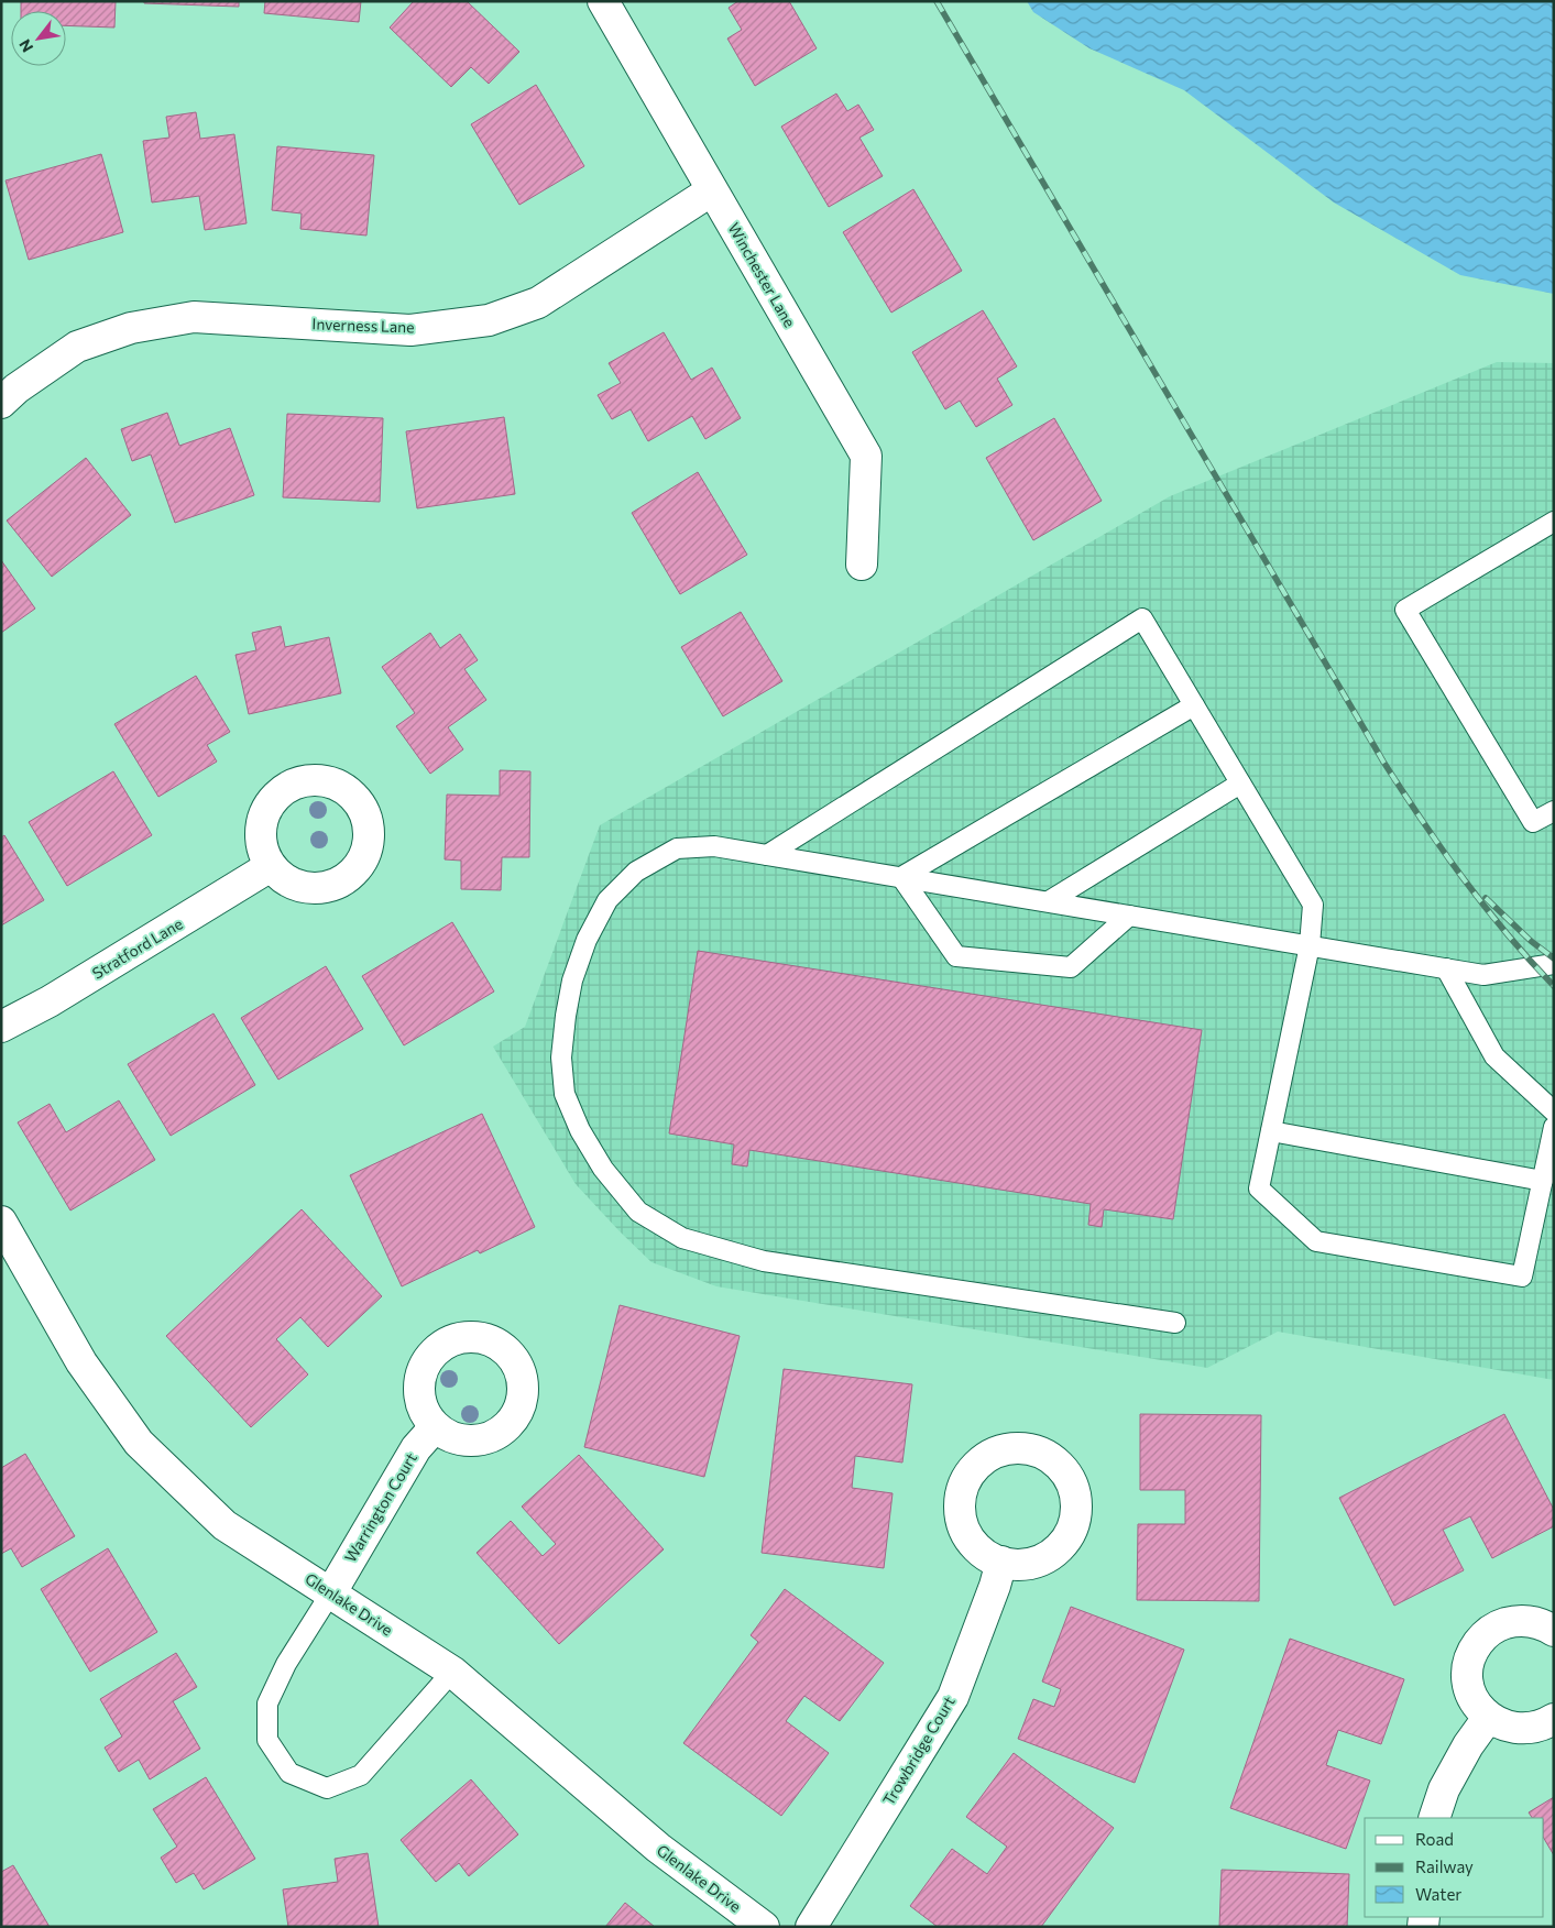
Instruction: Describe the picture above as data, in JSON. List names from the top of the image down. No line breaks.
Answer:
{"streets":{"street":["Winchester Lane","Inverness Lane","Stratford Lane","Warrington Court","Glenlake Drive","Trowbridge Court"]},"crossings":[["Winchester Lane","Inverness Lane"],["Warrington Court","Glenlake Drive"]],"legend":["Road","Railway","Water"],"north":"bottom left"}
